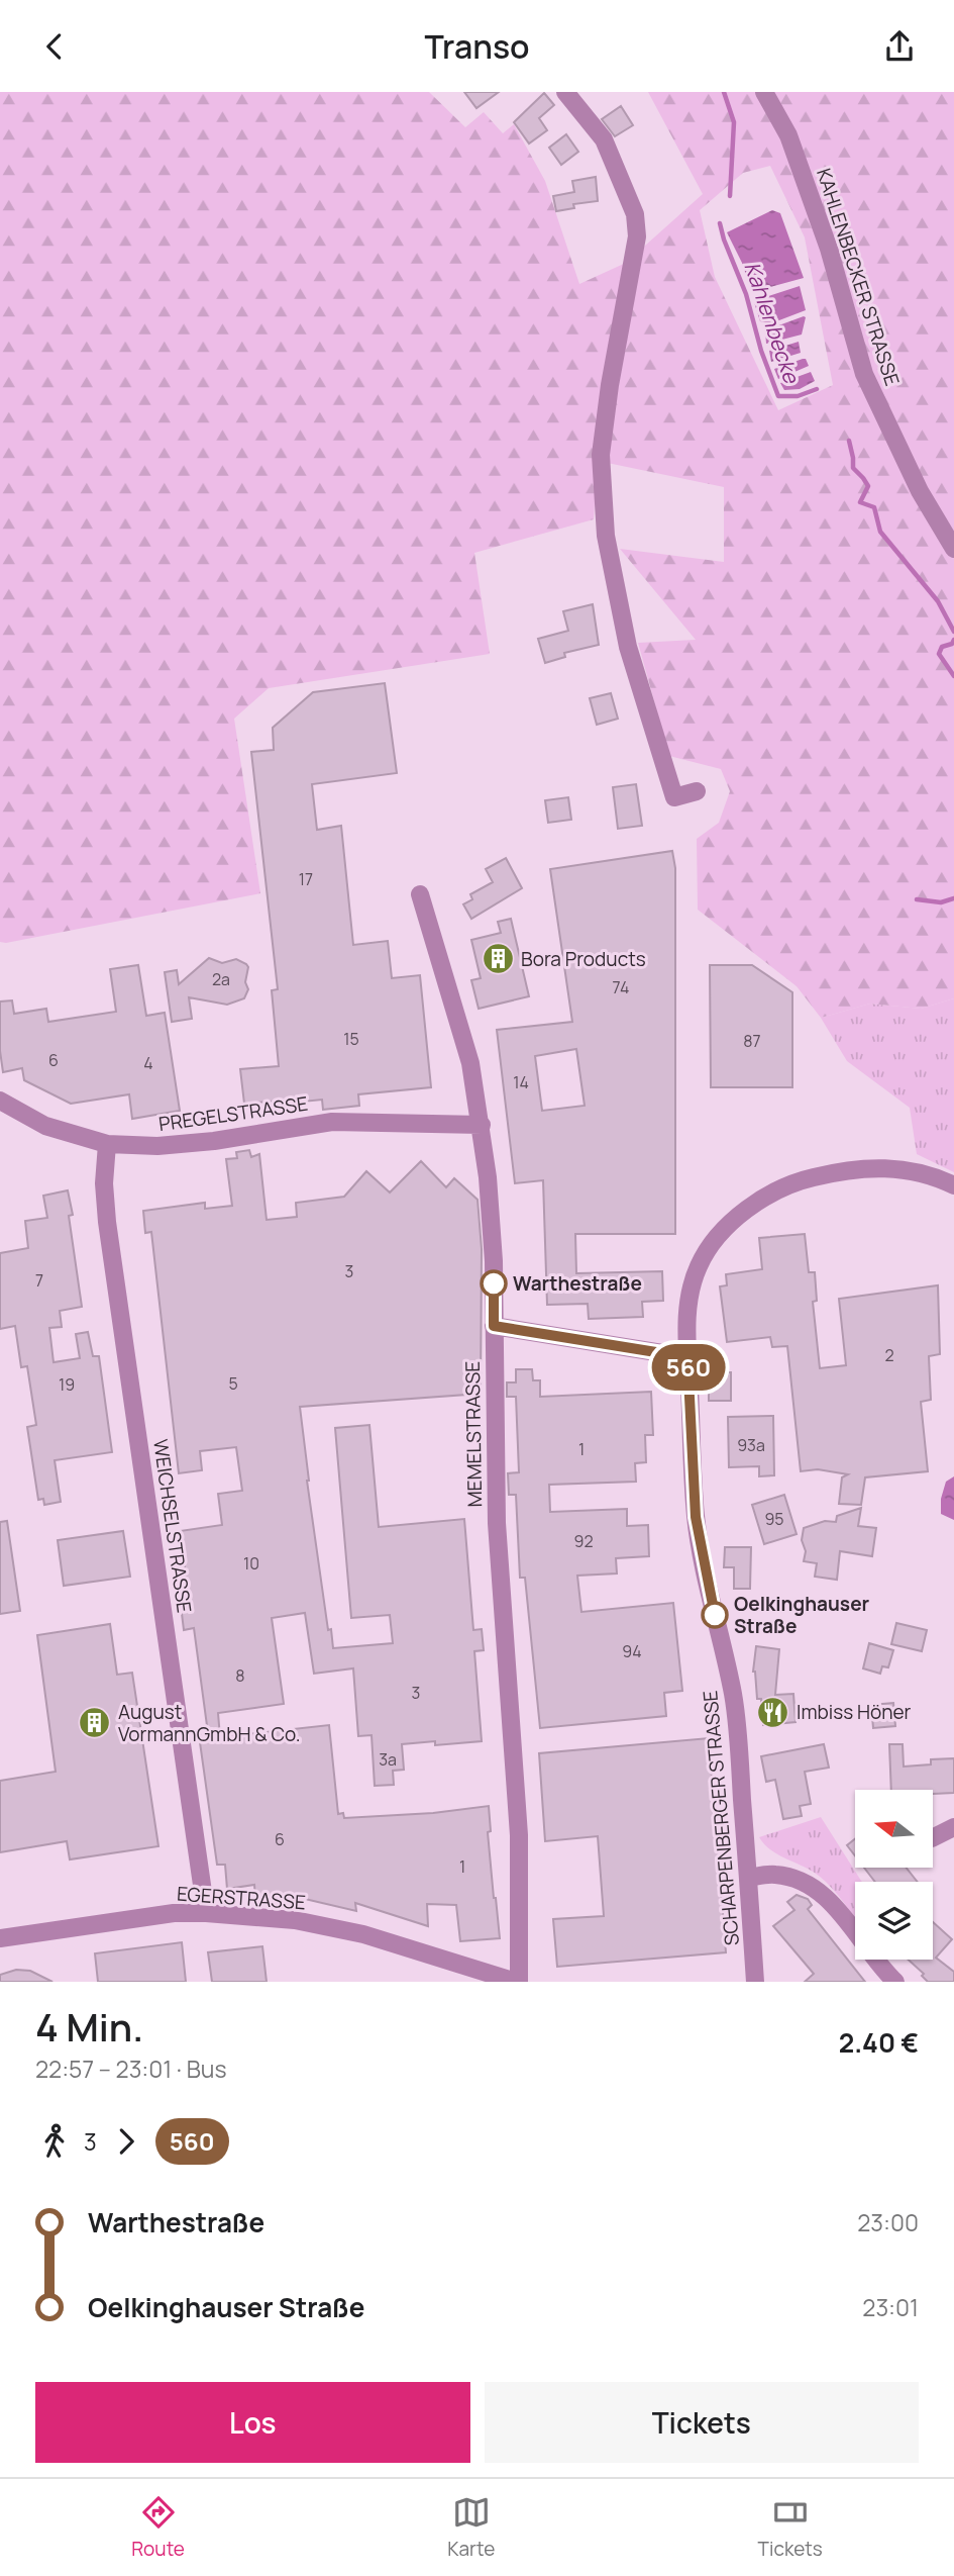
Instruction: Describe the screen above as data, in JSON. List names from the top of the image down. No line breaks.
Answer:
{"streets":{"street":["KAHLENBECKER STRASSE","PREGELSTRASSE","MEMELSTRASSE","WEICHSELSTRASSE","SCHARPENBERGER STRASSE","EGERSTRASSE"]},"crossings":[["PREGELSTRASSE","MEMELSTRASSE"],["PREGELSTRASSE","WEICHSELSTRASSE"],["MEMELSTRASSE","EGERSTRASSE"],["WEICHSELSTRASSE","EGERSTRASSE"]],"water":["Kahlenbecke"],"places":{"building":["Bora Products","August VormannGmbH & Co."],"other":["Warthestraße","Oelkinghauser Straße"],"restaurant":["Imbiss Höner"]},"lines":["bus line 560"],"house_numbers":["17","2a","74","15","87","6","4","14","3","7","2","5","19","93a","1","95","92","10","94","8","3","3a","6","1"],"north":"left","page":{"header":"Transo","on_map":"560","heading":["4 Min.","22:57 – 23:01 · Bus","2.40 €"],"legs":["3","560"],"list":[{"name":"Warthestraße","value":"23:00"},{"name":"Oelkinghauser Straße","value":"23:01"}],"buttons":["Los","Tickets"],"tabs":["Route","Karte","Tickets"]}}
